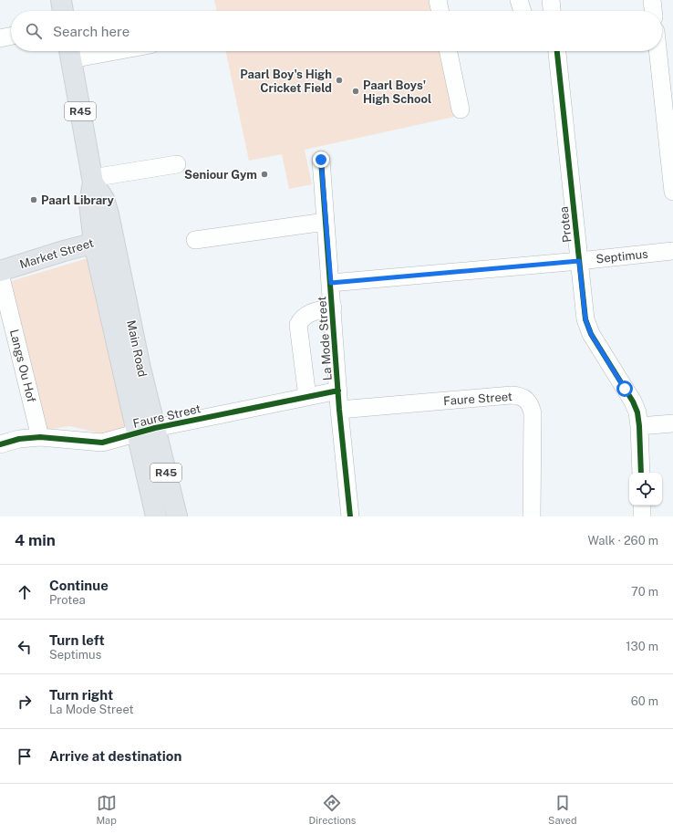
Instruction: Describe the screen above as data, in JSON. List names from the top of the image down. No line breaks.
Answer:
{"streets":{"main road":["R45","Market Street","Main Road"],"street":["Protea","Septimus","La Mode Street","Langs Ou Hof","Faure Street"]},"crossings":[["Protea","Septimus"],["Market Street","Main Road"],["Market Street","Langs Ou Hof"],["Septimus","La Mode Street"],["La Mode Street","Faure Street"],["Main Road","Faure Street"],["Langs Ou Hof","Faure Street"]],"places":["Paarl Boy's High Cricket Field","Paarl Boys' High School","Seniour Gym","Paarl Library"],"page":{"search":"Search here","heading":["4 min","Walk · 260 m"],"list":[["Continue","Protea","70 m"],["Turn left","Septimus","130 m"],["Turn right","La Mode Street","60 m"],"Arrive at destination"],"nav":["Map","Directions","Saved"]}}
